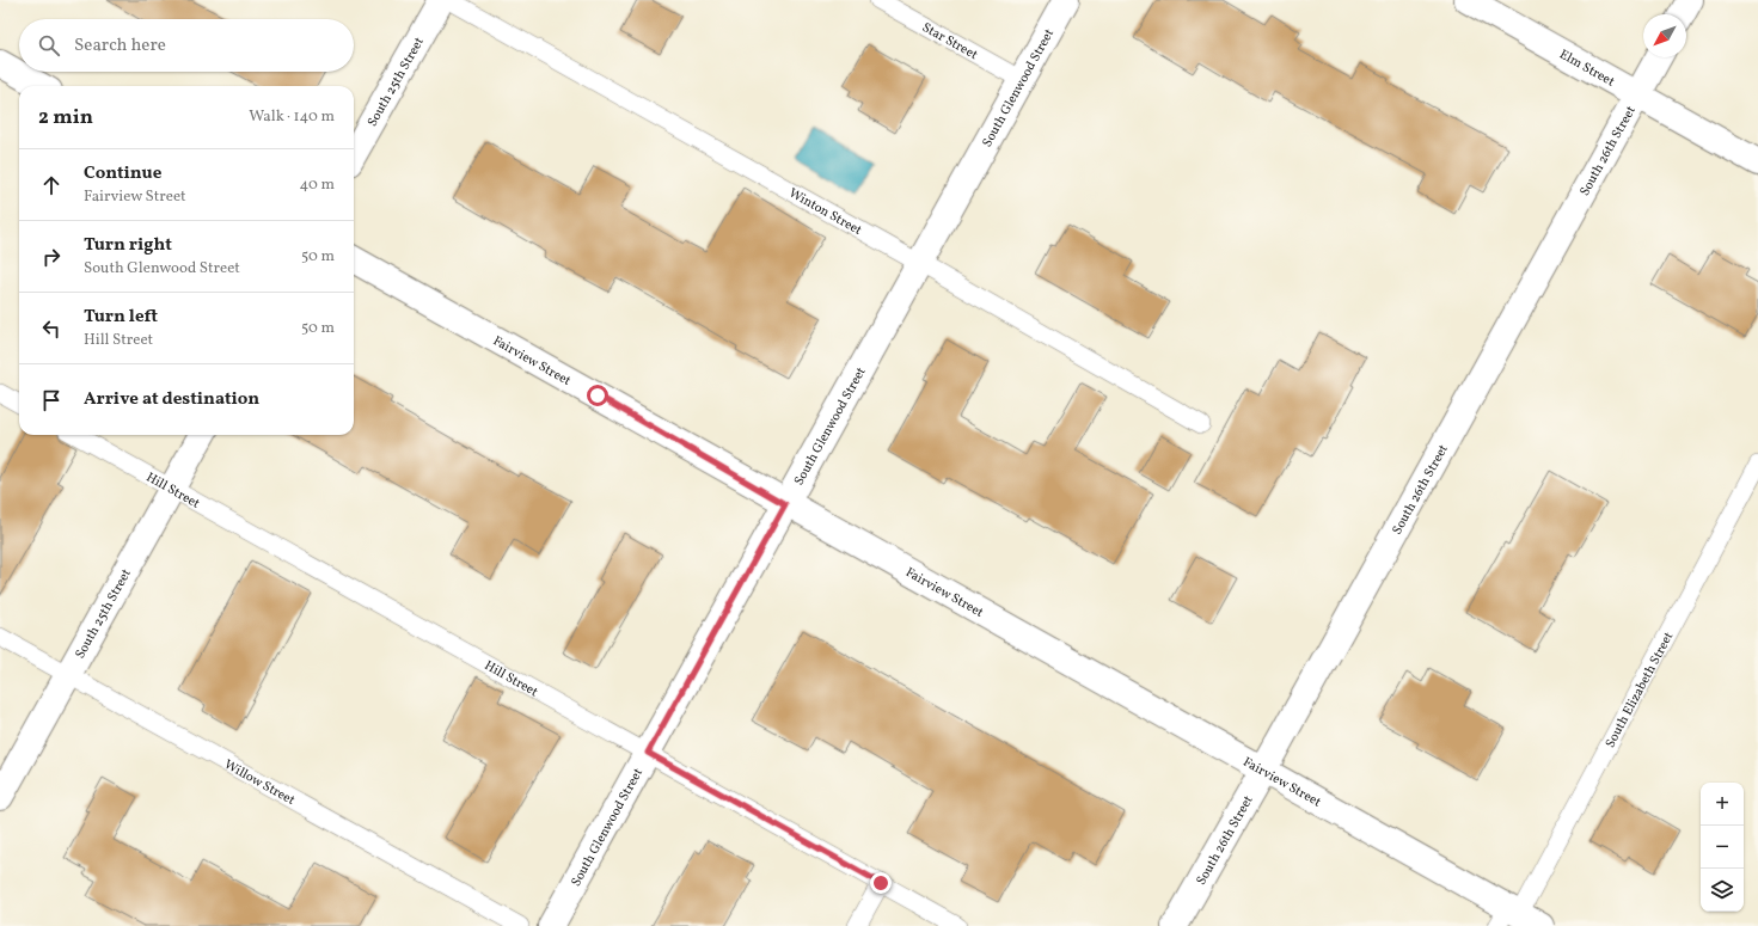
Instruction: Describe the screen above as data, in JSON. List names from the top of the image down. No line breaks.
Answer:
{"streets":{"street":["Elm Street","South 25th Street","South Glenwood Street","South 26th Street","Fairview Street"],"lane":["Star Street","Winton Street","Hill Street","South Elizabeth Street","Willow Street"]},"crossings":[["Star Street","South Glenwood Street"],["Elm Street","South 26th Street"],["South 25th Street","Hill Street"],["South 25th Street","Willow Street"],["South Glenwood Street","Winton Street"],["South Glenwood Street","Fairview Street"],["South Glenwood Street","Hill Street"],["South 26th Street","Fairview Street"],["Fairview Street","South Elizabeth Street"]],"north":"bottom left","page":{"search":"Search here","heading":["2 min","Walk · 140 m"],"list":[["Continue","Fairview Street","40 m"],["Turn right","South Glenwood Street","50 m"],["Turn left","Hill Street","50 m"],"Arrive at destination"],"map_buttons":["+","−"]}}
